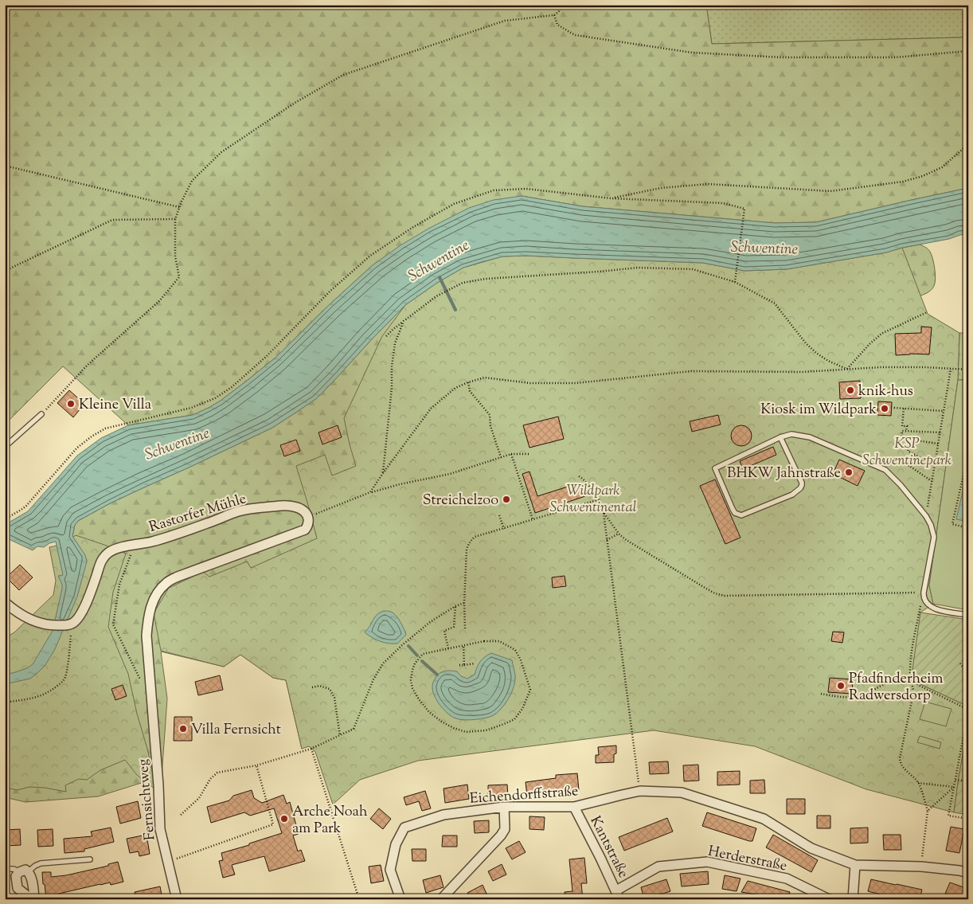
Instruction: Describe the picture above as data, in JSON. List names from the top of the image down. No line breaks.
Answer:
{"streets":{"street":["Rastorfer Mühle","Eichendorffstraße","Fernsichtweg","Kantstraße","Herderstraße"]},"crossings":[["Rastorfer Mühle","Fernsichtweg"],["Eichendorffstraße","Kantstraße"],["Kantstraße","Herderstraße"]],"water":["Schwentine"],"parks":["KSP Schwentinepark","Wildpark Schwentinental"],"places":["knik-hus","Kleine Villa","Kiosk im Wildpark","BHKW Jahnstraße","Streichelzoo","Pfadfinderheim Radwersdorp","Villa Fernsicht","Arche Noah am Park"]}
